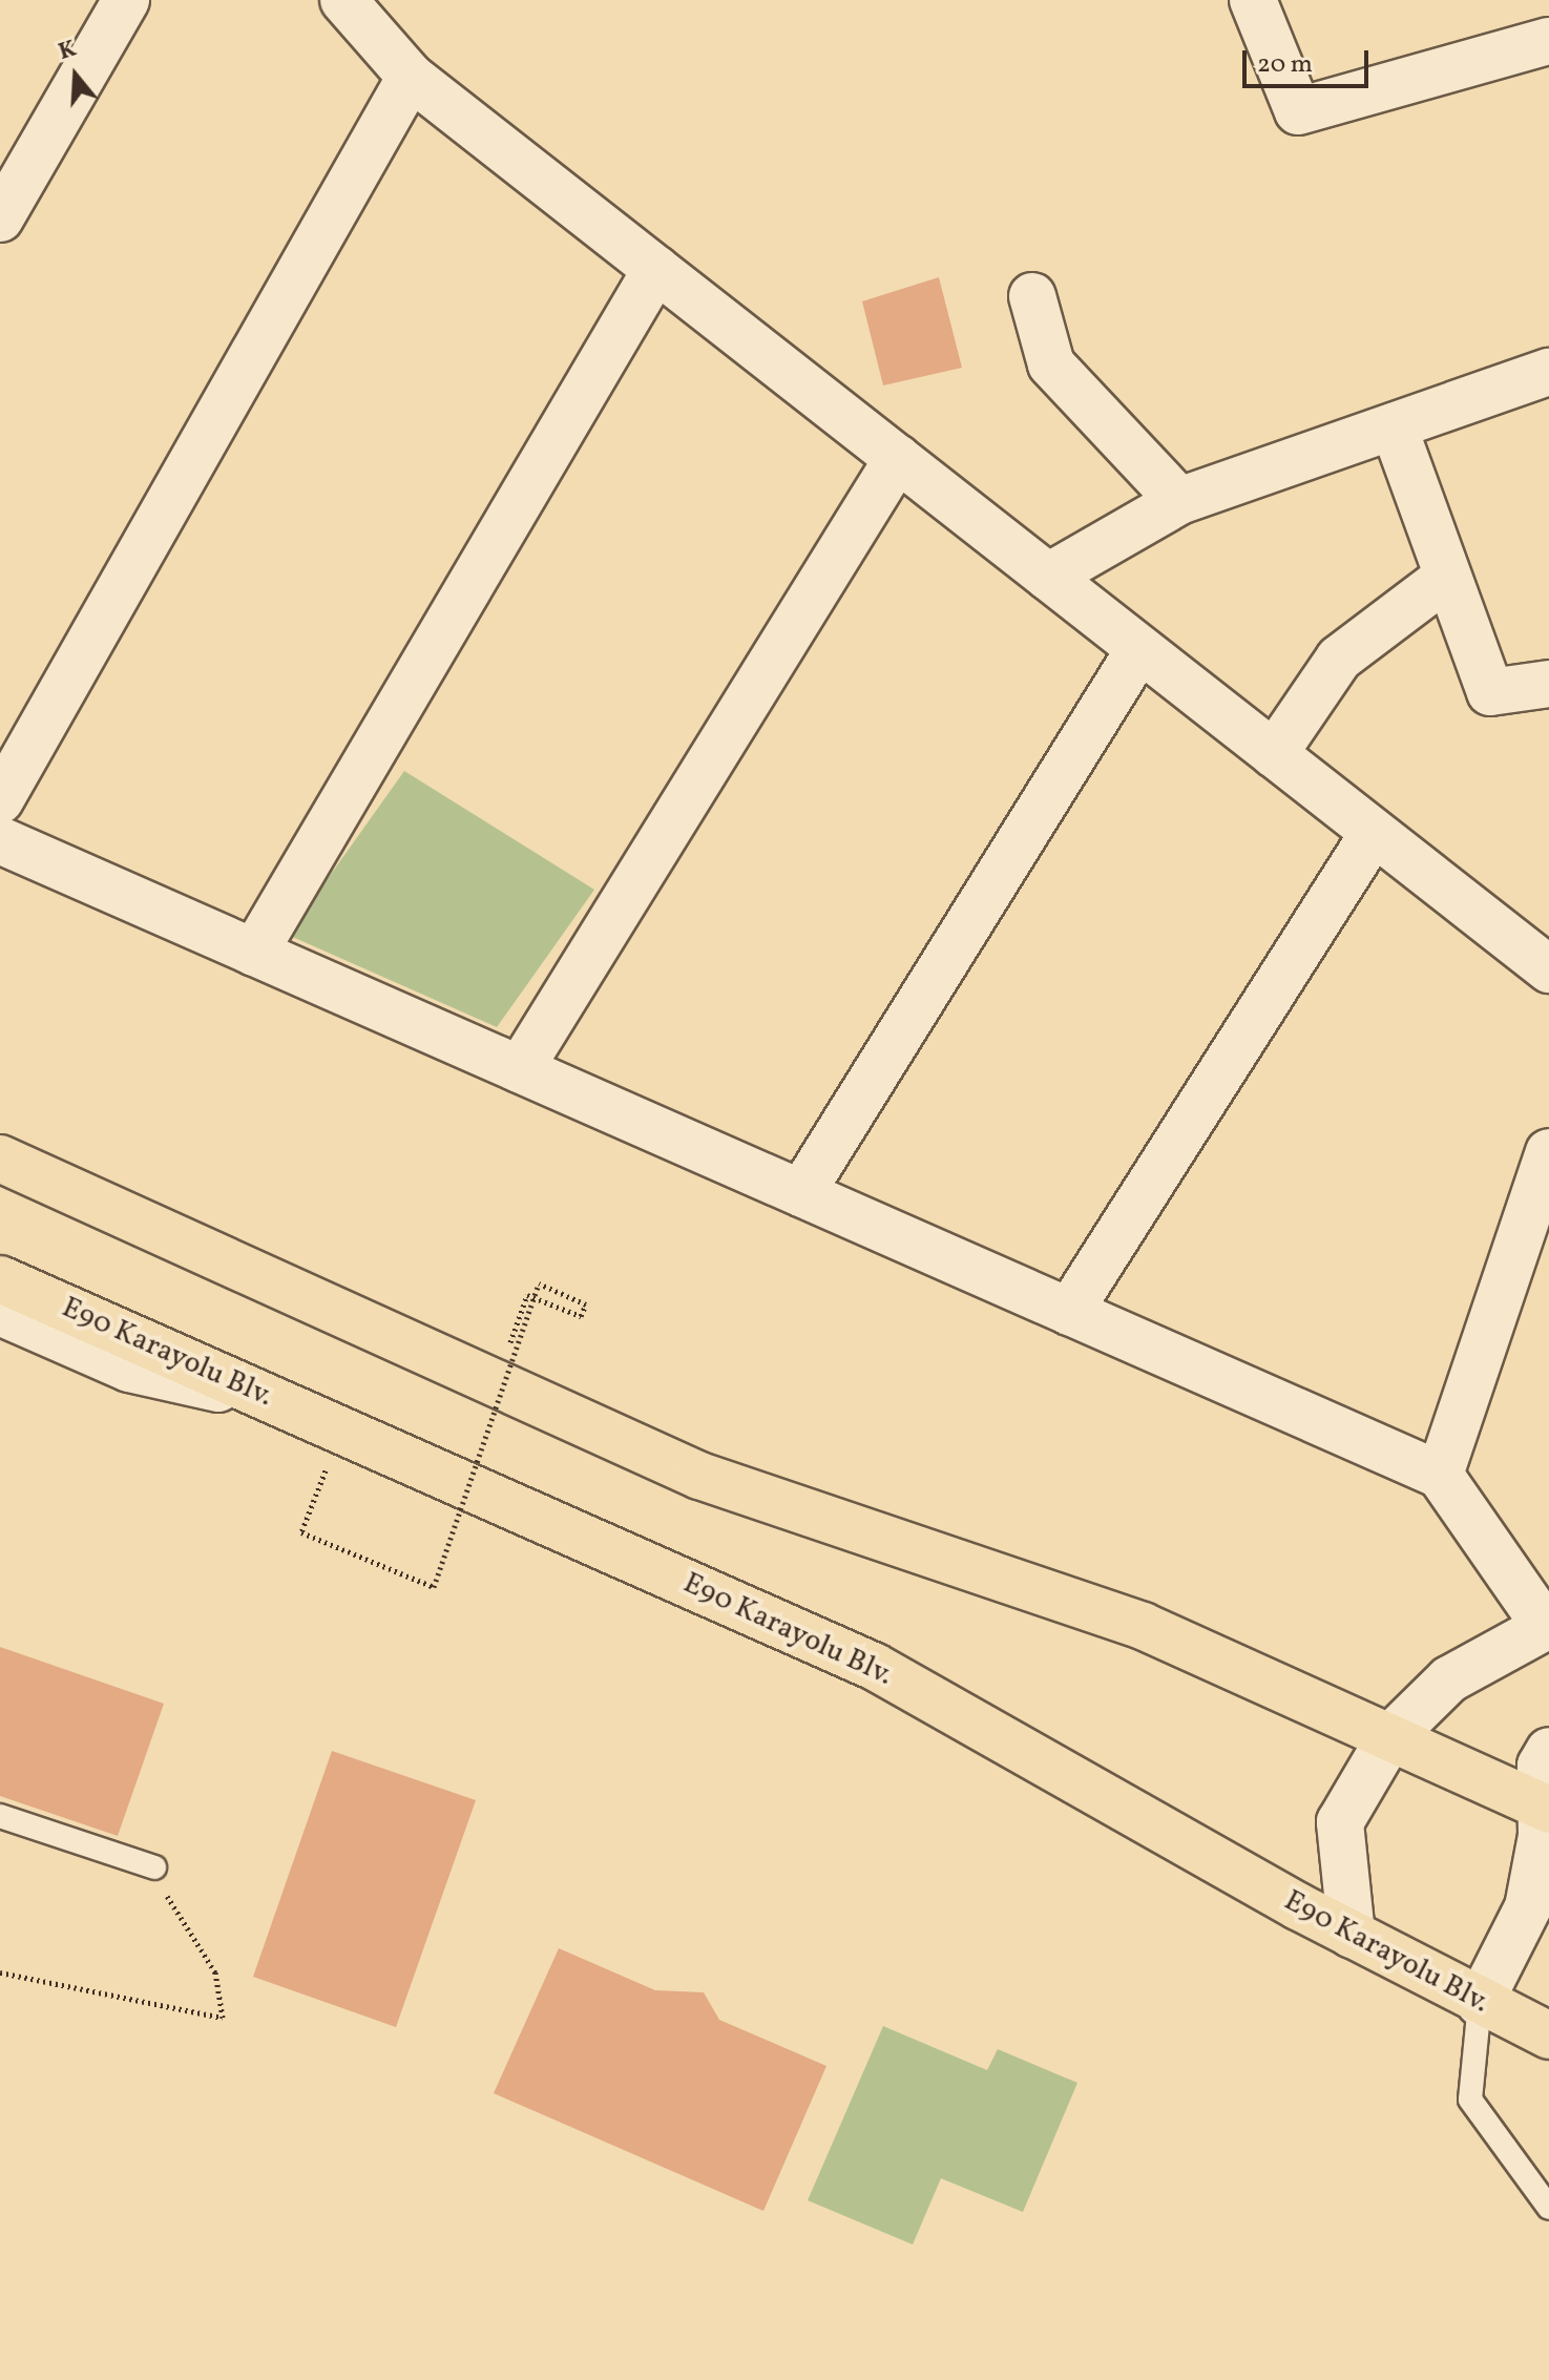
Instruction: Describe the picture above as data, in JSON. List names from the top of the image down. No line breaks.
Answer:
{"streets":{"highway":["E90 Karayolu Blv."]},"scale_bar":"20 m","north":"top"}
